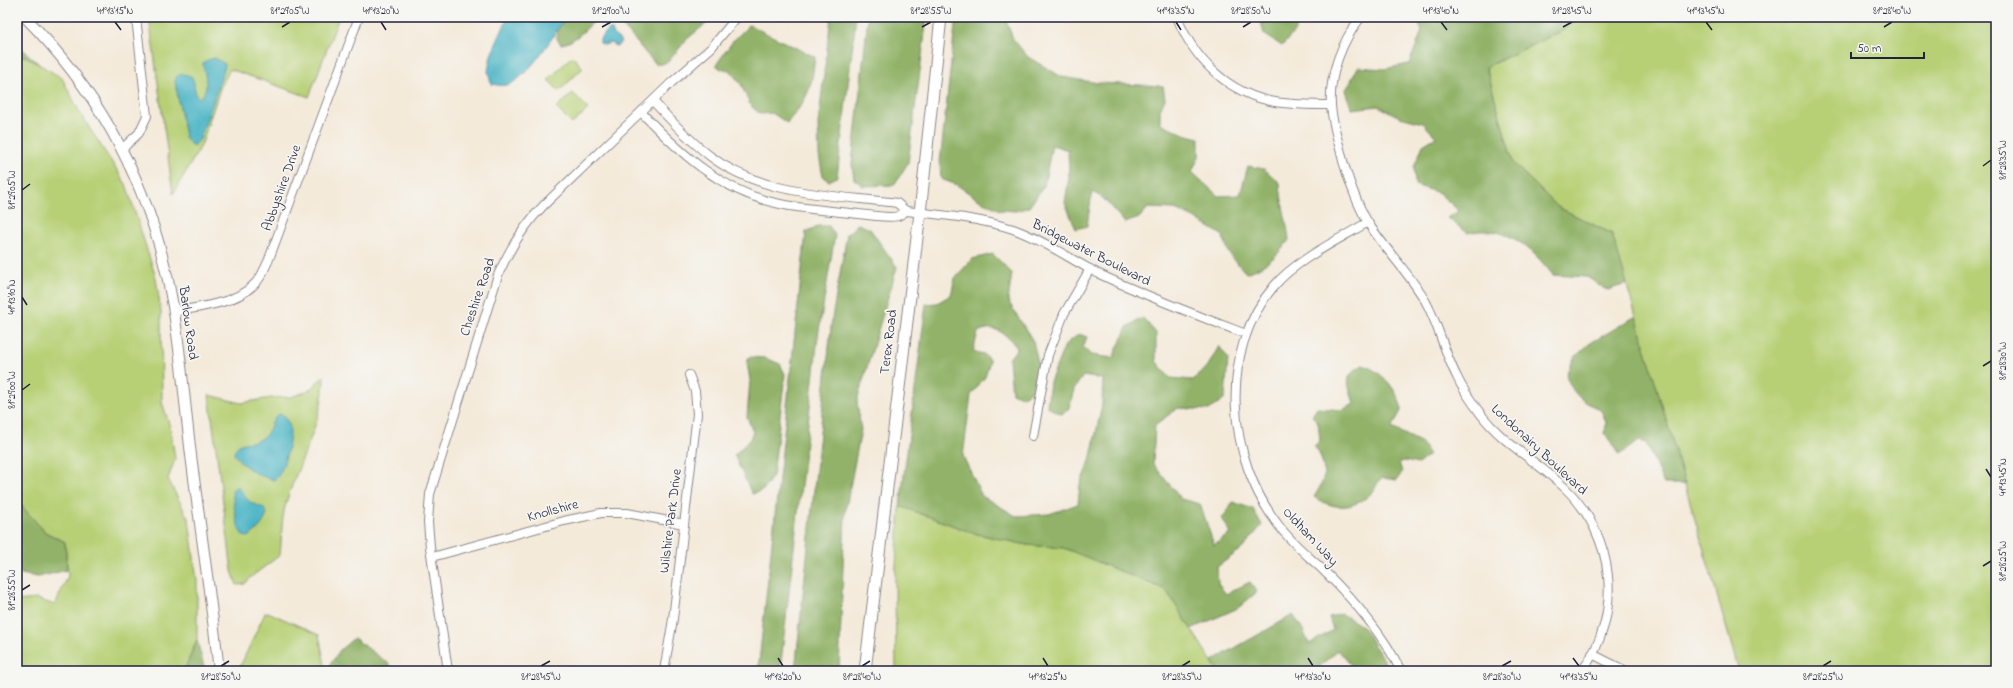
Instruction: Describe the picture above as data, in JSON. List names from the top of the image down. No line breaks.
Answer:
{"streets":{"main road":["Terex Road"],"street":["Abbyshire Drive","Bridgewater Boulevard","Cheshire Road","Barlow Road","Londonairy Boulevard","Knollshire","Wilshire Park Drive","Oldham Way"]},"crossings":[["Abbyshire Drive","Barlow Road"],["Bridgewater Boulevard","Terex Road"],["Bridgewater Boulevard","Oldham Way"],["Cheshire Road","Knollshire"],["Londonairy Boulevard","Oldham Way"],["Knollshire","Wilshire Park Drive"]],"scale_bar":"50 m","coordinates":["41°13'15\"N","81°29'05\"W","41°13'20\"N","81°29'00\"W","81°28'55\"W","41°13'35\"N","81°28'50\"W","41°13'40\"N","81°28'45\"W","41°13'45\"N","81°28'40\"W","81°28'35\"W","41°13'10\"N","81°28'30\"W","81°28'25\"W","41°13'25\"N","41°13'30\"N"]}
